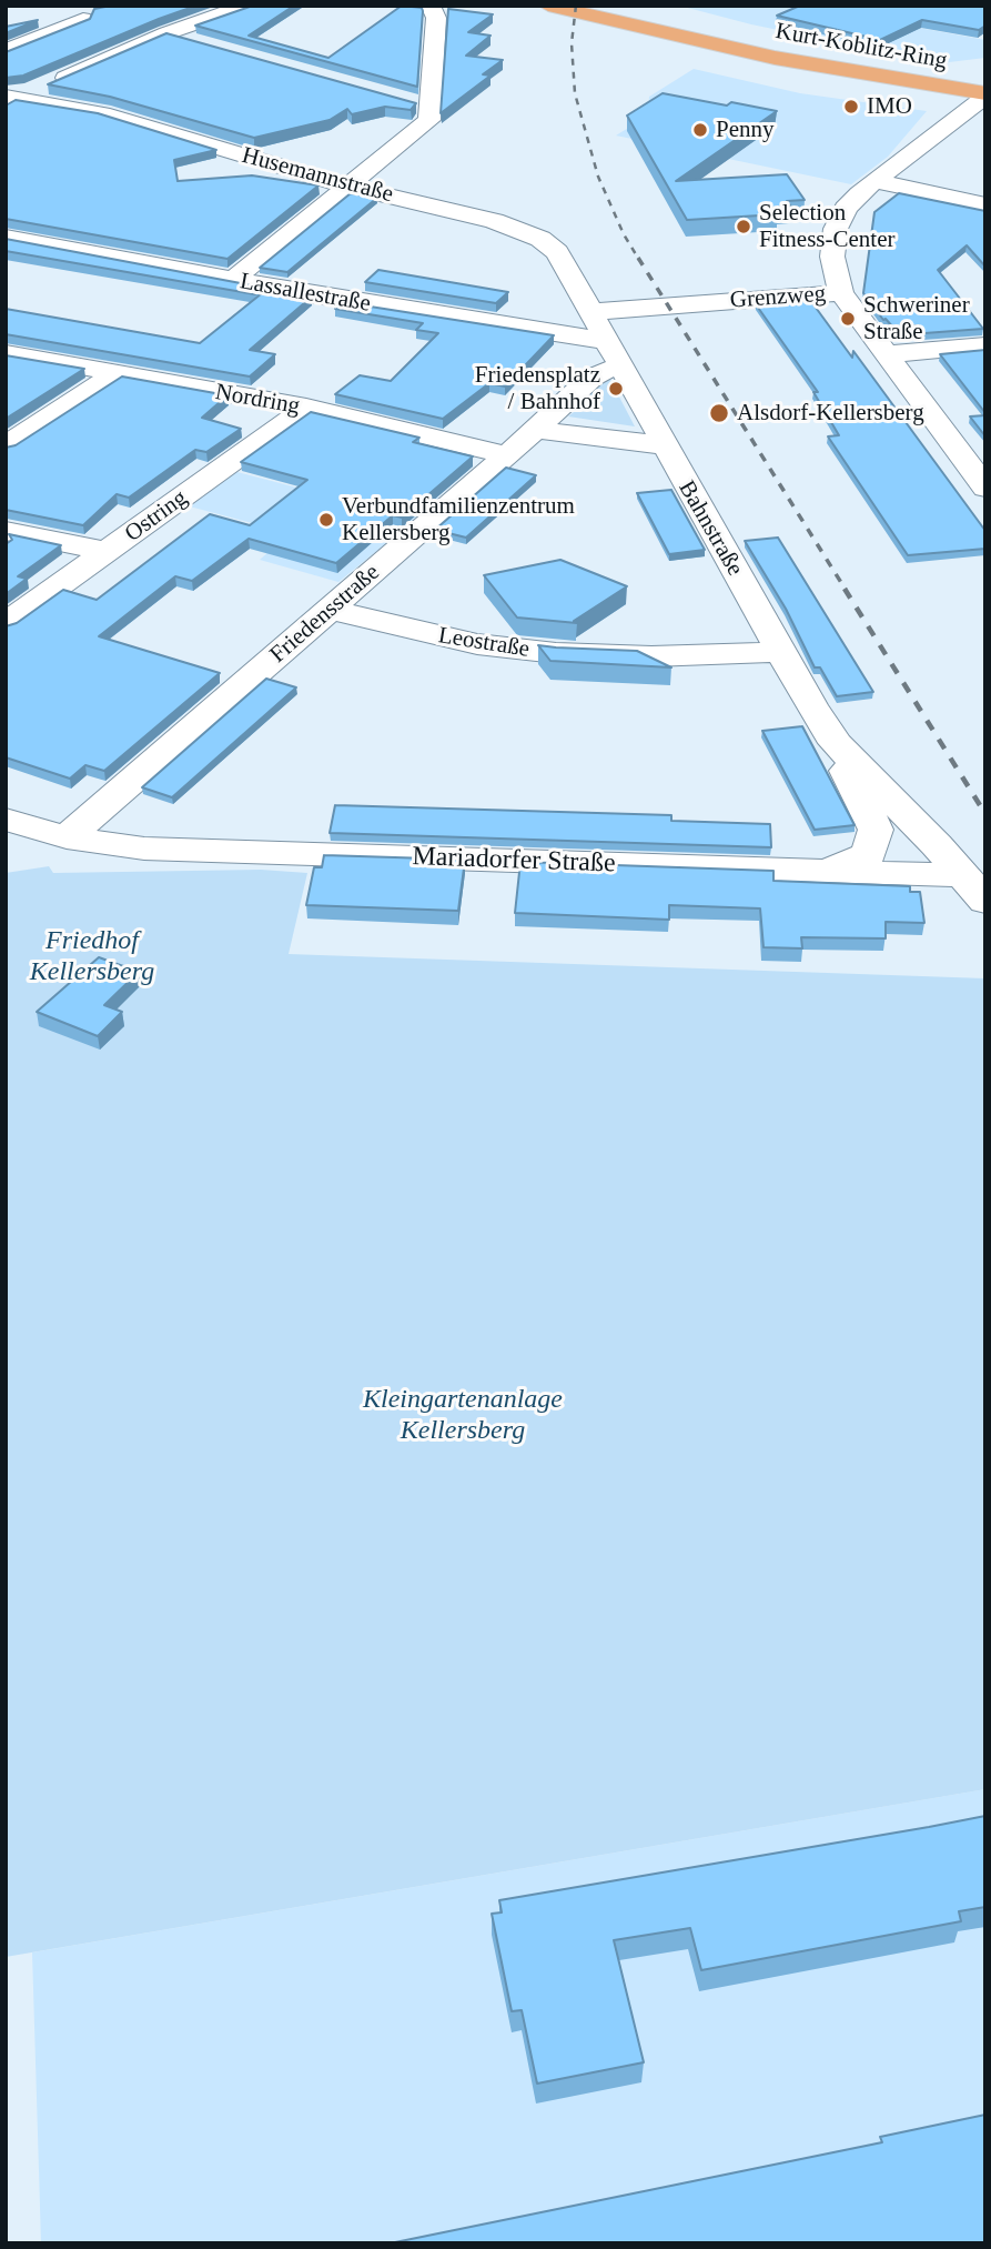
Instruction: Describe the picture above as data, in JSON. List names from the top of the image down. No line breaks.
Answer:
{"streets":{"main road":["Kurt-Koblitz-Ring"],"street":["Husemannstraße","Lassallestraße","Grenzweg","Nordring","Ostring","Bahnstraße","Friedensstraße","Leostraße","Mariadorfer Straße"]},"crossings":[["Kurt-Koblitz-Ring","Grenzweg"],["Husemannstraße","Grenzweg"],["Husemannstraße","Bahnstraße"],["Lassallestraße","Bahnstraße"],["Lassallestraße","Friedensstraße"],["Grenzweg","Bahnstraße"],["Nordring","Ostring"],["Nordring","Friedensstraße"],["Bahnstraße","Friedensstraße"],["Bahnstraße","Leostraße"],["Bahnstraße","Mariadorfer Straße"],["Friedensstraße","Leostraße"],["Friedensstraße","Mariadorfer Straße"]],"parks":["Friedhof Kellersberg","Kleingartenanlage Kellersberg"],"places":["IMO","Penny","Selection Fitness-Center","Schweriner Straße","Friedensplatz / Bahnhof","Alsdorf-Kellersberg","Verbundfamilienzentrum Kellersberg"]}
